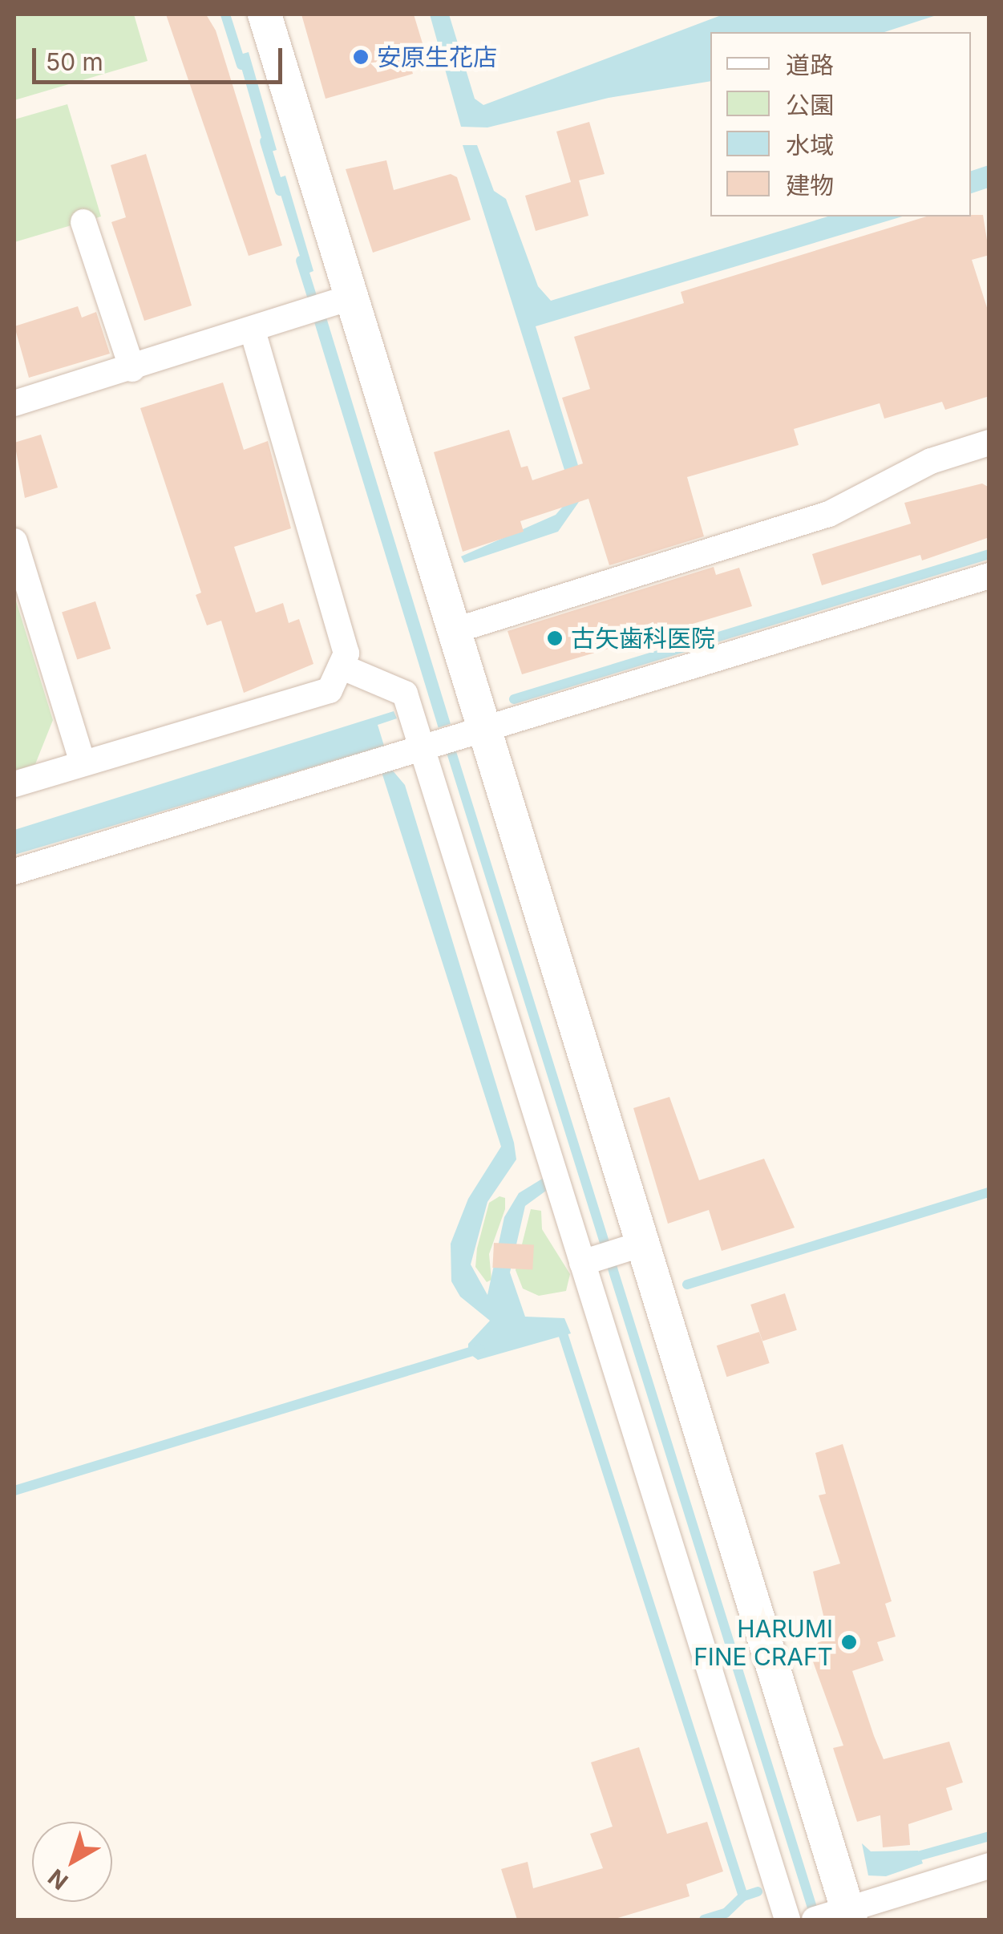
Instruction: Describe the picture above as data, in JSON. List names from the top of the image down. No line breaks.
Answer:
{"places":["安原生花店","古矢歯科医院","HARUMI FINE CRAFT"],"legend":["道路","公園","水域","建物"],"scale_bar":"50 m","north":"bottom left"}
